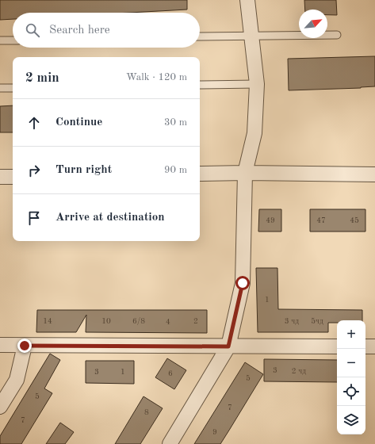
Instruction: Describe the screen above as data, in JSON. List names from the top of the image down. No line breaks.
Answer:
{"house_numbers":["49","47","45","1","14","10","6/8","2","3 чд","5чд","4","3","2 чд","3","1","6","5","5","7","8","7","9"],"north":"top right","page":{"search":"Search here","heading":["2 min","Walk · 120 m"],"list":[["Continue","30 m"],["Turn right","90 m"],"Arrive at destination"],"map_buttons":["+","−"]}}
